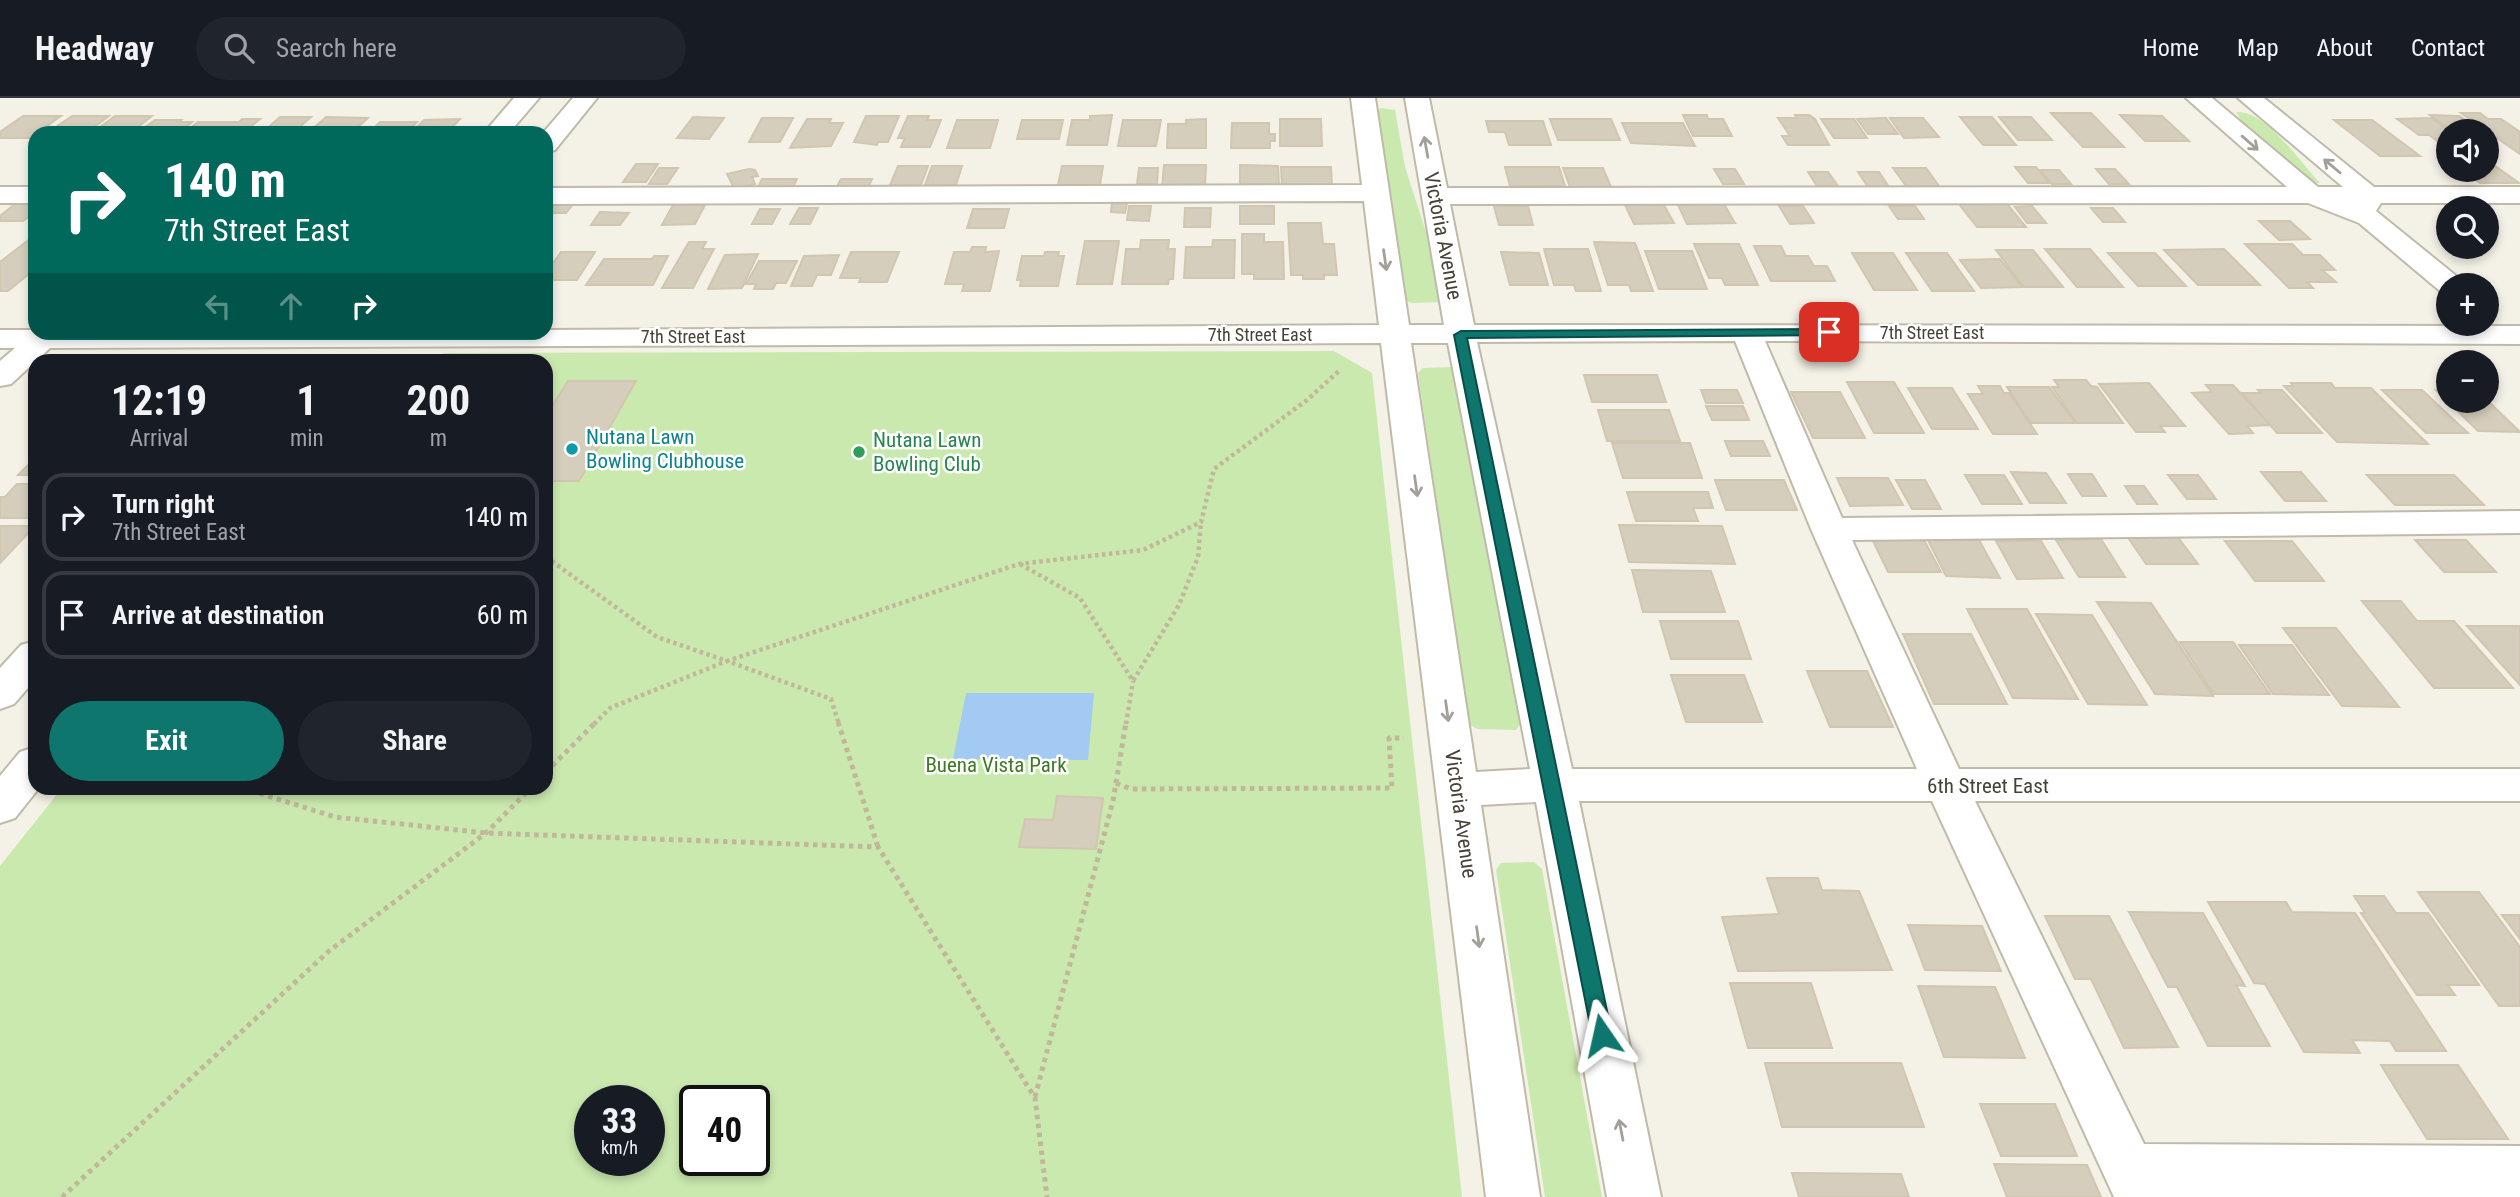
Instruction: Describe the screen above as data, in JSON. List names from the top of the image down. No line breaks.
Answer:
{"streets":{"street":["Victoria Avenue","7th Street East","6th Street East"]},"crossings":[["Victoria Avenue","7th Street East"],["Victoria Avenue","6th Street East"]],"parks":["Buena Vista Park"],"places":["Nutana Lawn Bowling Clubhouse","Nutana Lawn Bowling Club"],"page":{"header":"Headway","search":"Search here","nav":["Home","Map","About","Contact"],"map_buttons":["+","−"],"turn":["140 m","7th Street East"],"eta":["12:19","Arrival","1","min","200","m"],"list":[{"name":"Turn right","note":"7th Street East","value":"140 m"},{"name":"Arrive at destination","value":"60 m"}],"buttons":["Exit","Share"],"speed":"33 km/h","limit":"40"}}
